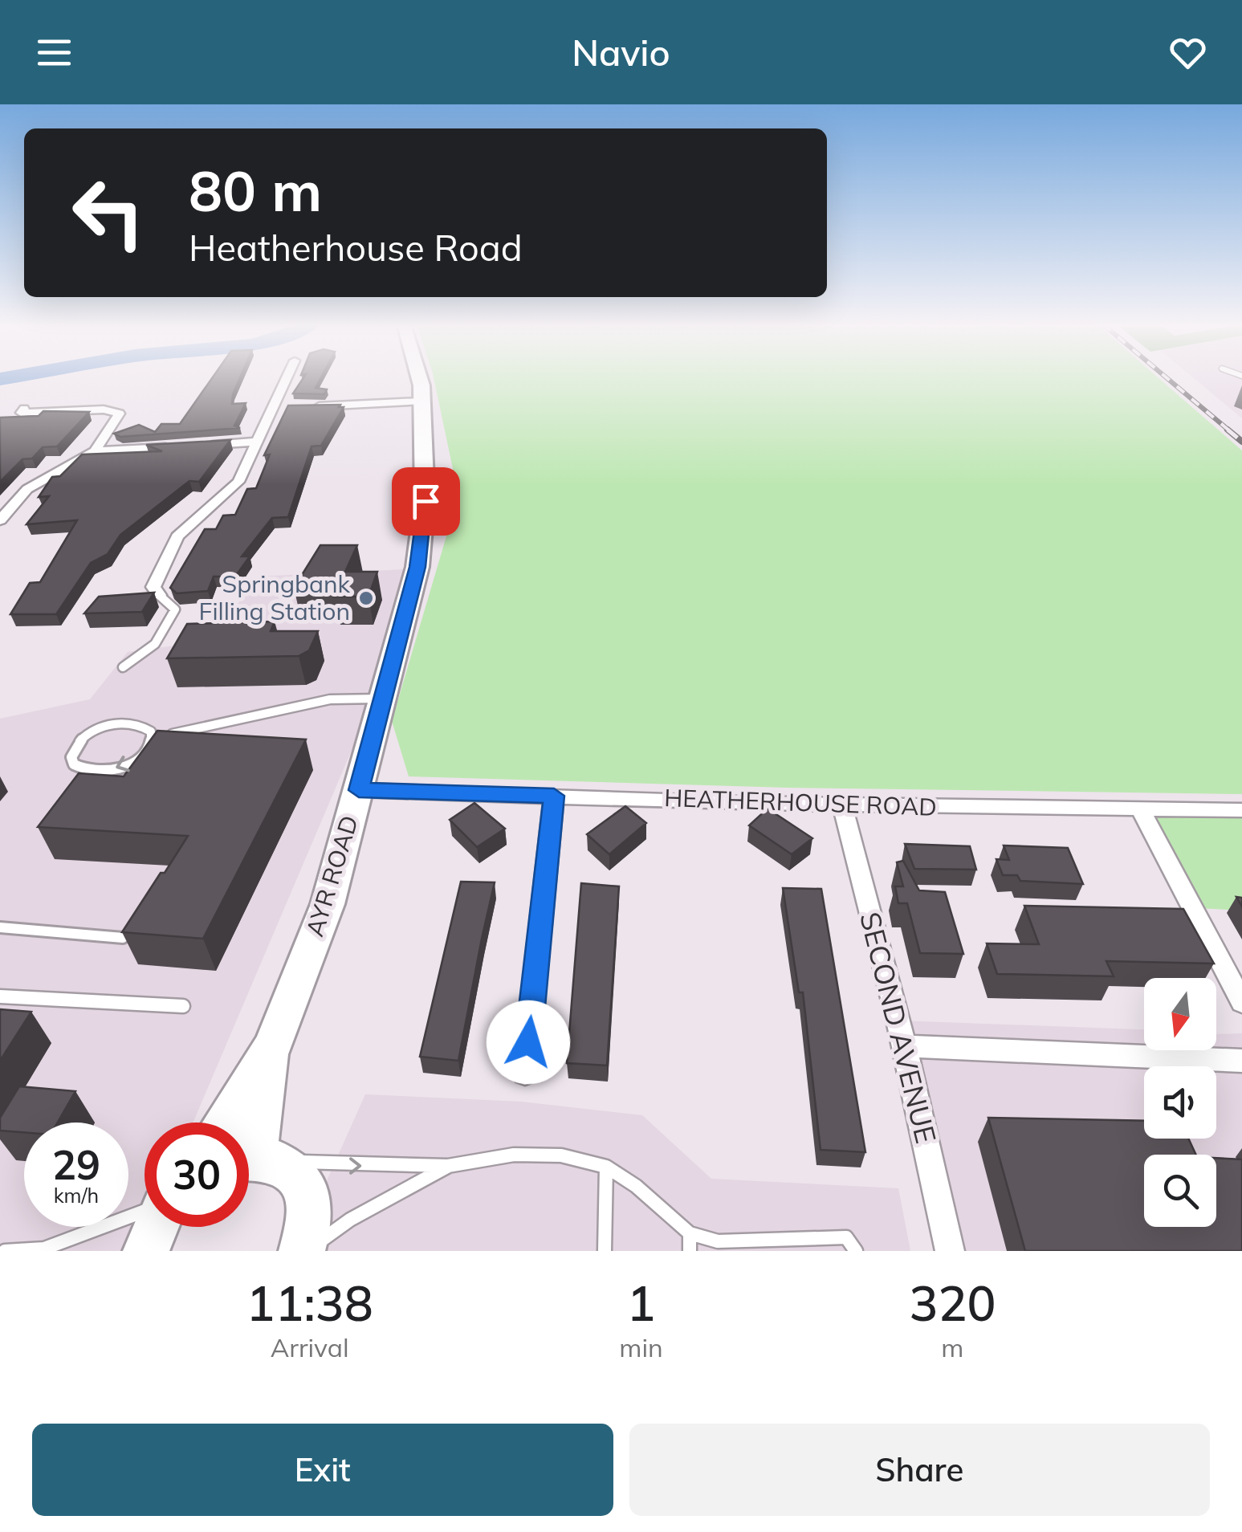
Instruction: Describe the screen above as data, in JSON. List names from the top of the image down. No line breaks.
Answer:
{"streets":{"main road":["AYR ROAD"],"street":["HEATHERHOUSE ROAD","SECOND AVENUE"]},"crossings":[["HEATHERHOUSE ROAD","AYR ROAD"],["HEATHERHOUSE ROAD","SECOND AVENUE"]],"places":["Springbank Filling Station"],"north":"bottom","page":{"header":"Navio","turn":["80 m","Heatherhouse Road"],"speed":"29 km/h","limit":"30","eta":["11:38","Arrival","1","min","320","m"],"buttons":["Exit","Share"]}}
